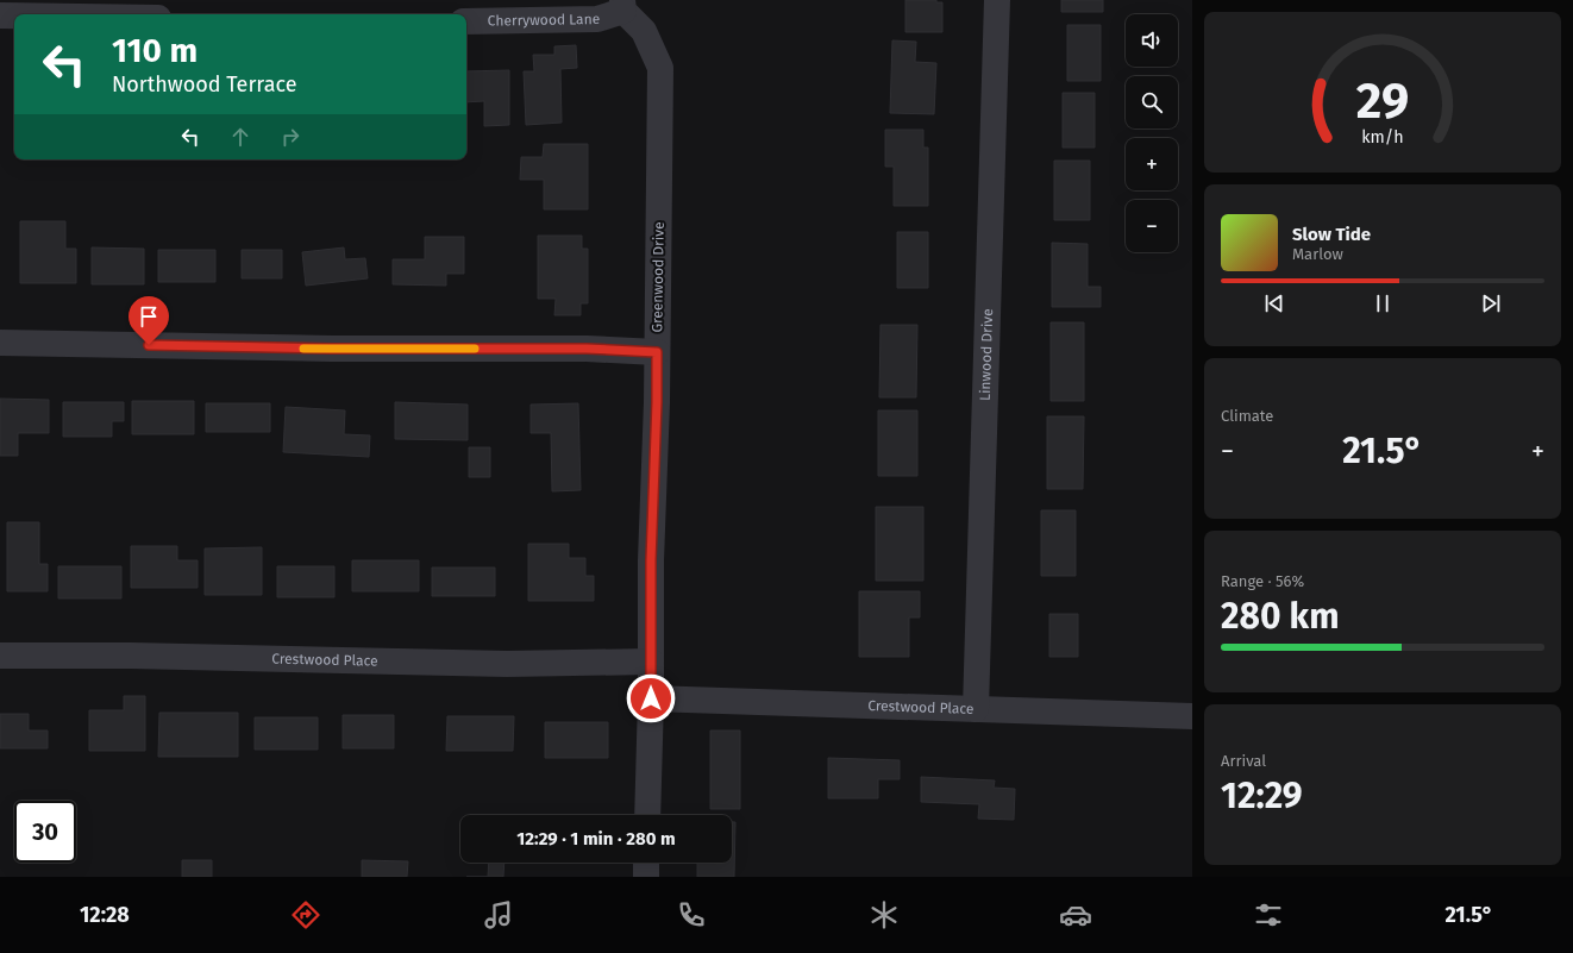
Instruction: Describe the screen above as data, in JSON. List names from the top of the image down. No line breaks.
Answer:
{"streets":{"street":["Cherrywood Lane","Greenwood Drive","Linwood Drive","Crestwood Place"]},"crossings":[["Cherrywood Lane","Greenwood Drive"],["Greenwood Drive","Crestwood Place"],["Linwood Drive","Crestwood Place"]],"page":{"map_buttons":["+","−"],"turn":["110 m","Northwood Terrace"],"song":["Slow Tide","Marlow"],"tile":["Climate",["Range · 56%","280 km"],["Arrival","12:29"]],"heat":["−","21.5°","+"],"limit":"30","trip":"12:29 · 1 min · 280 m","tabs":["12:28","21.5°"],"gauge":["29","km/h"]}}
